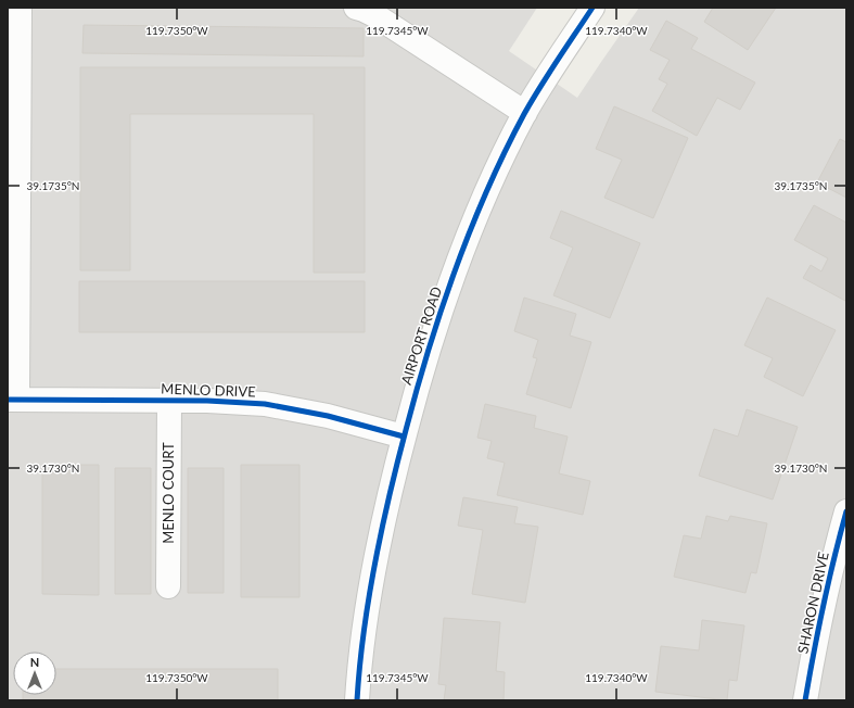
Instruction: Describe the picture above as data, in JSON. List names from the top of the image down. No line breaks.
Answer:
{"streets":{"street":["AIRPORT ROAD","MENLO DRIVE","MENLO COURT","SHARON DRIVE"]},"crossings":[["AIRPORT ROAD","MENLO DRIVE"],["MENLO DRIVE","MENLO COURT"]],"north":"top","coordinates":["119.7350°W","119.7345°W","119.7340°W","39.1735°N","39.1730°N"]}
